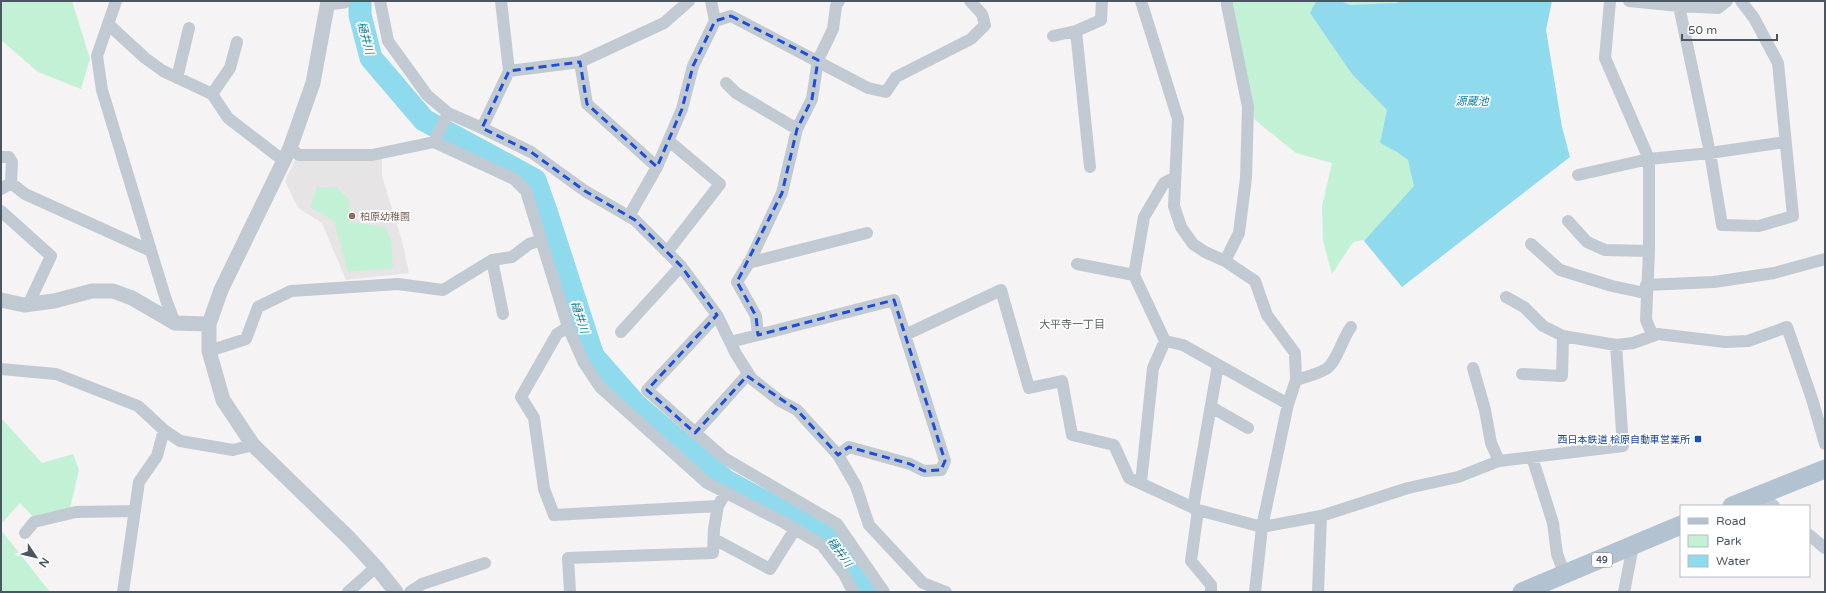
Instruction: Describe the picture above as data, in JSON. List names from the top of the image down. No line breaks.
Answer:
{"streets":{"main road":["49"]},"districts":["大平寺一丁目"],"water":["樋井川","源蔵池"],"places":{"other":["柏原幼稚園"],"transit":["西日本鉄道 桧原自動車営業所"]},"legend":["Road","Park","Water"],"scale_bar":"50 m","north":"bottom right"}
